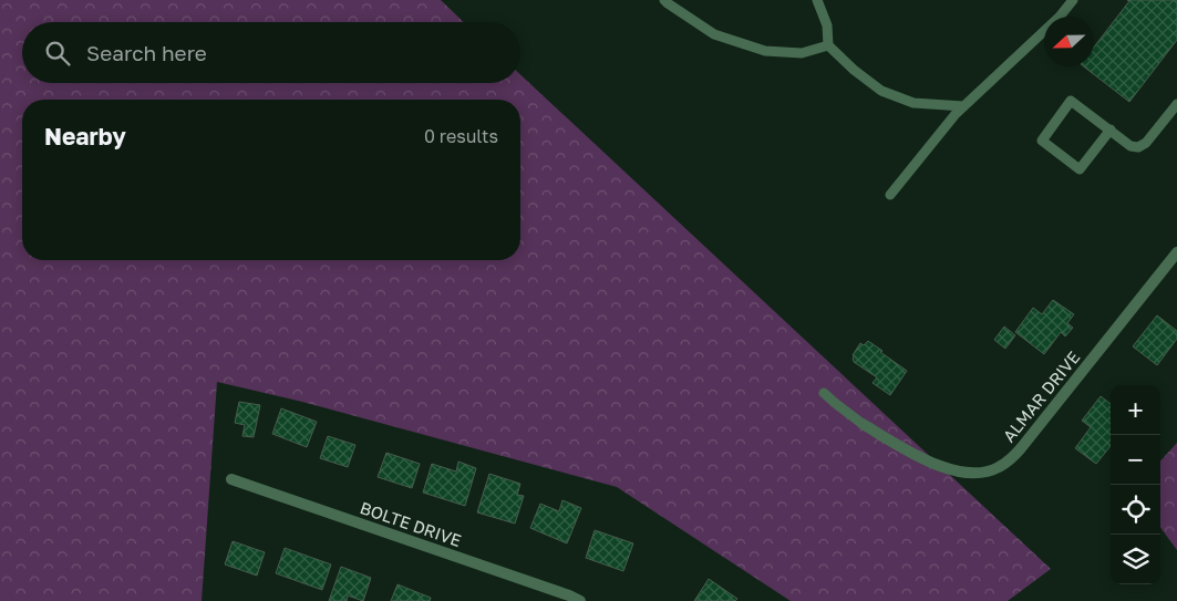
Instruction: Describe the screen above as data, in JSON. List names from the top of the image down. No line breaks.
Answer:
{"streets":{"street":["ALMAR DRIVE","BOLTE DRIVE"]},"north":"left","page":{"search":"Search here","heading":["Nearby","0 results"],"map_buttons":["+","−"]}}
